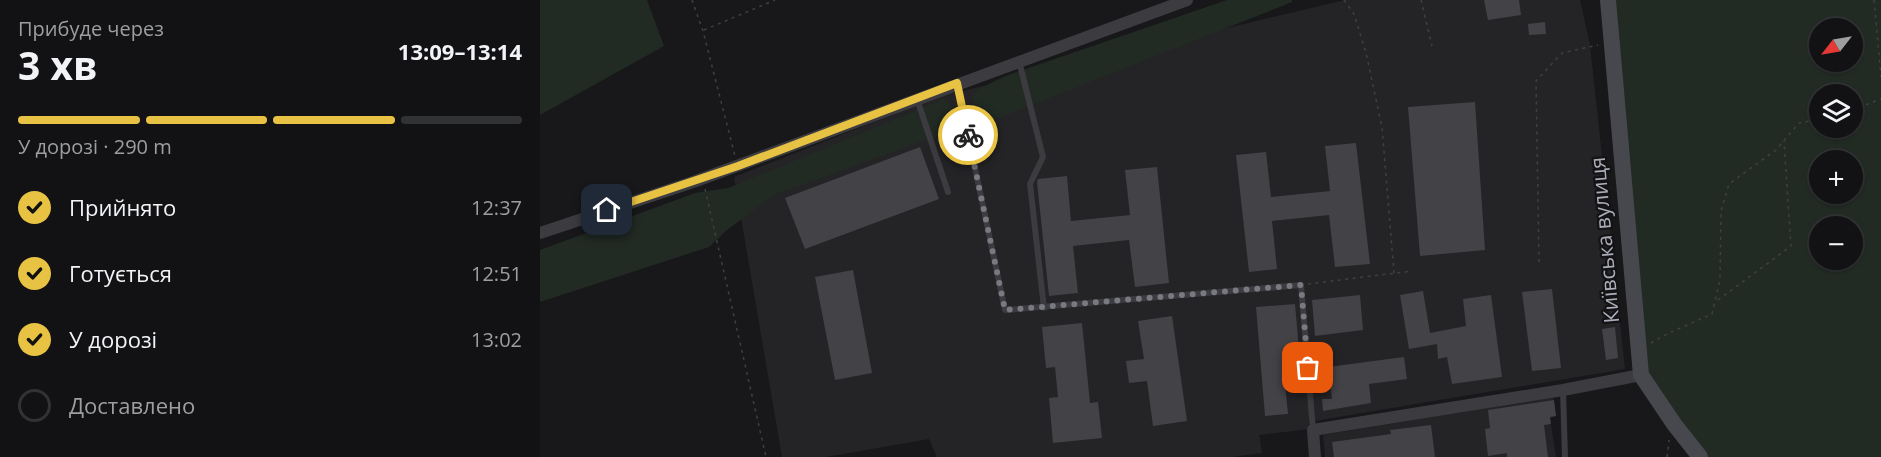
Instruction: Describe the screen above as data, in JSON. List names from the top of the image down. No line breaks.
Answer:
{"streets":{"street":["Київська вулиця"]},"north":"bottom left","page":{"heading":["3 хв","Прибуде через","13:09–13:14"],"map_buttons":["+","−"],"bar":"У дорозі · 290 m","list":[["Прийнято","12:37"],["Готується","12:51"],["У дорозі","13:02"],"Доставлено"]}}
